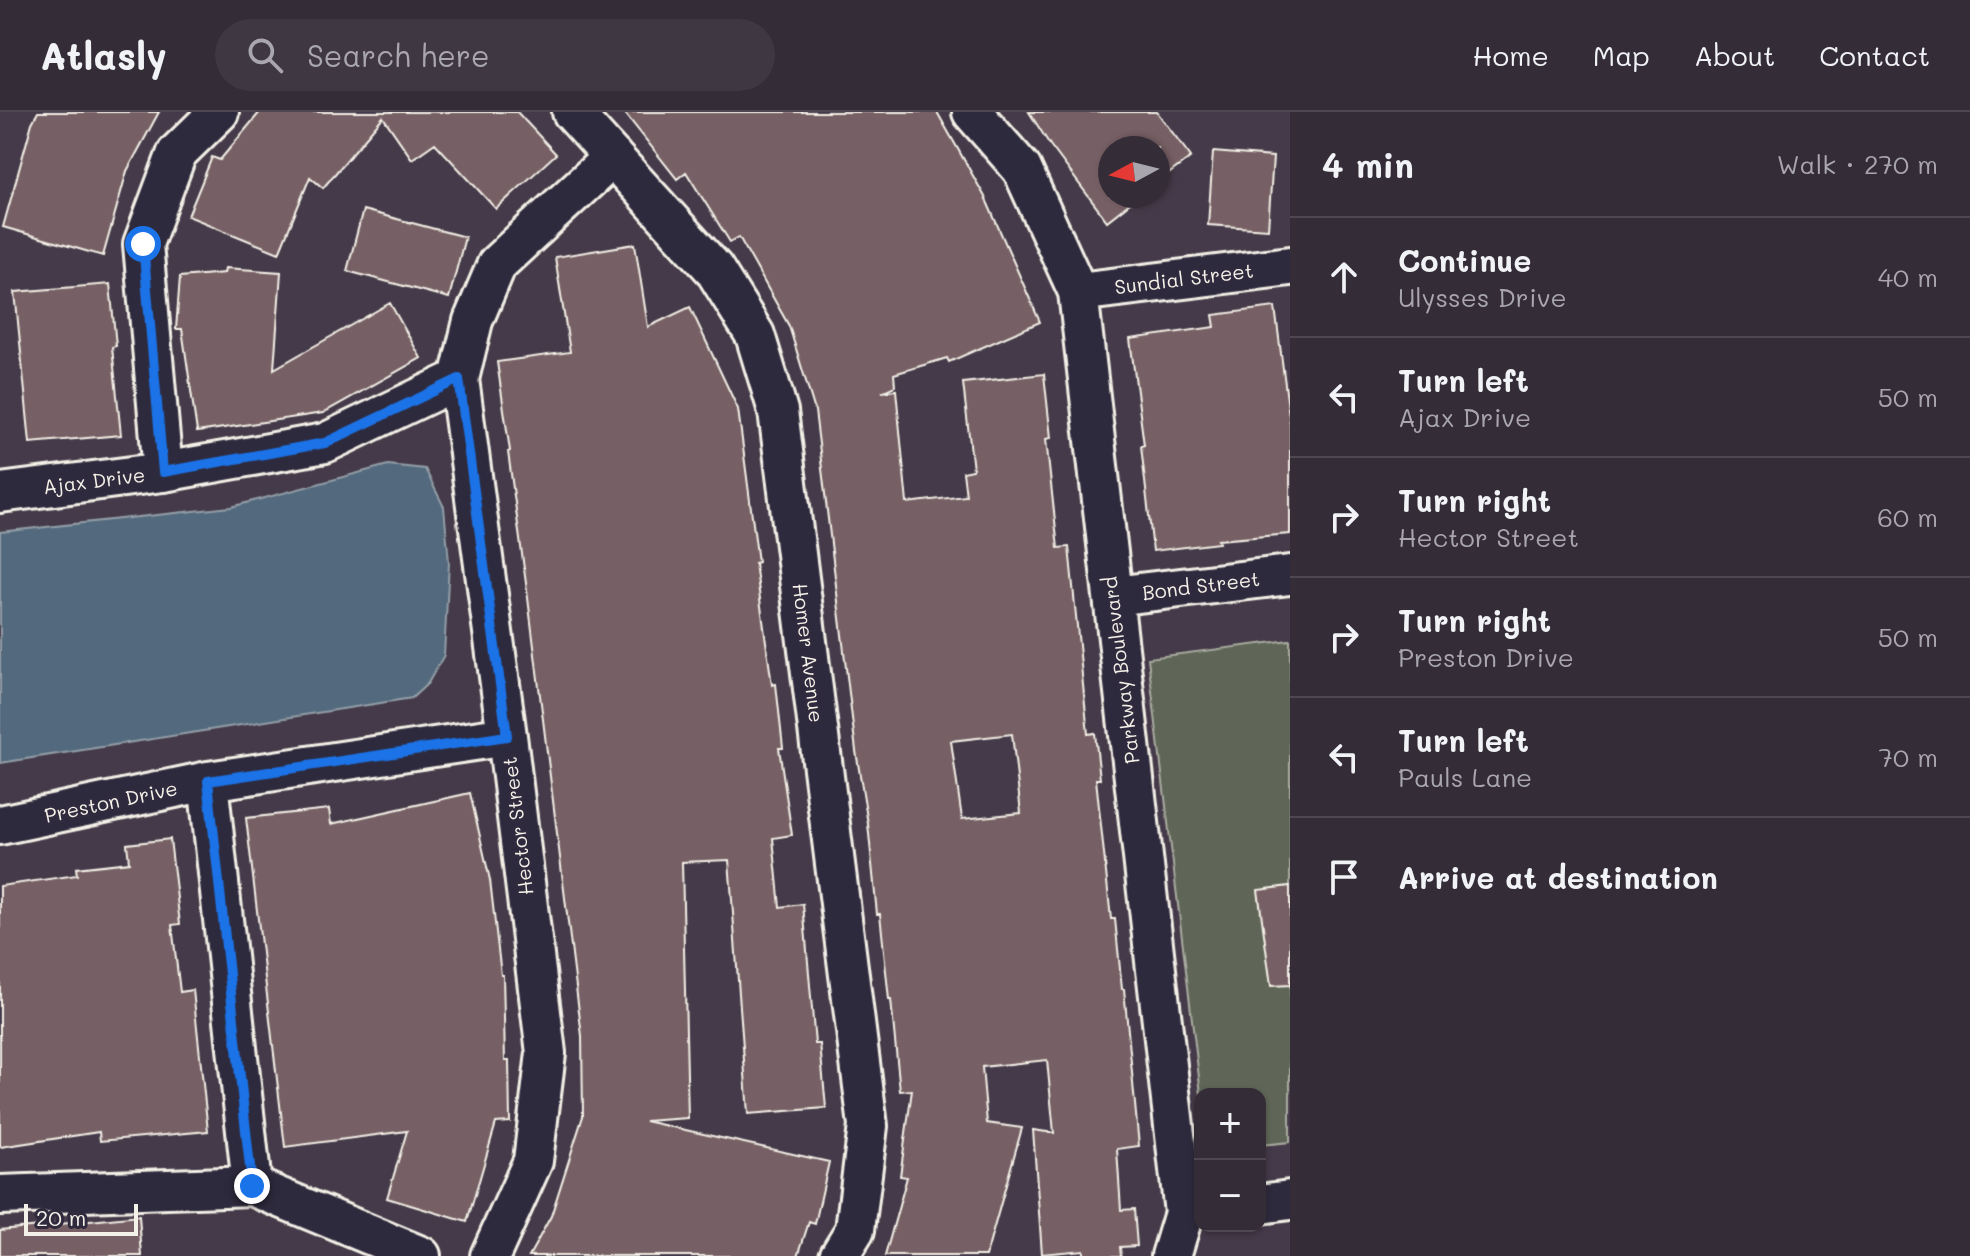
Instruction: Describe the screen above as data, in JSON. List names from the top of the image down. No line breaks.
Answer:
{"streets":{"street":["Sundial Street","Ajax Drive","Bond Street","Homer Avenue","Parkway Boulevard","Preston Drive","Hector Street"]},"crossings":[["Sundial Street","Parkway Boulevard"],["Ajax Drive","Hector Street"],["Bond Street","Parkway Boulevard"],["Homer Avenue","Hector Street"],["Preston Drive","Hector Street"]],"scale_bar":"20 m","north":"left","page":{"header":"Atlasly","search":"Search here","nav":["Home","Map","About","Contact"],"heading":["4 min","Walk · 270 m"],"list":[["Continue","Ulysses Drive","40 m"],["Turn left","Ajax Drive","50 m"],["Turn right","Hector Street","60 m"],["Turn right","Preston Drive","50 m"],["Turn left","Pauls Lane","70 m"],"Arrive at destination"],"map_buttons":["+","−"],"scale":"20 m"}}
